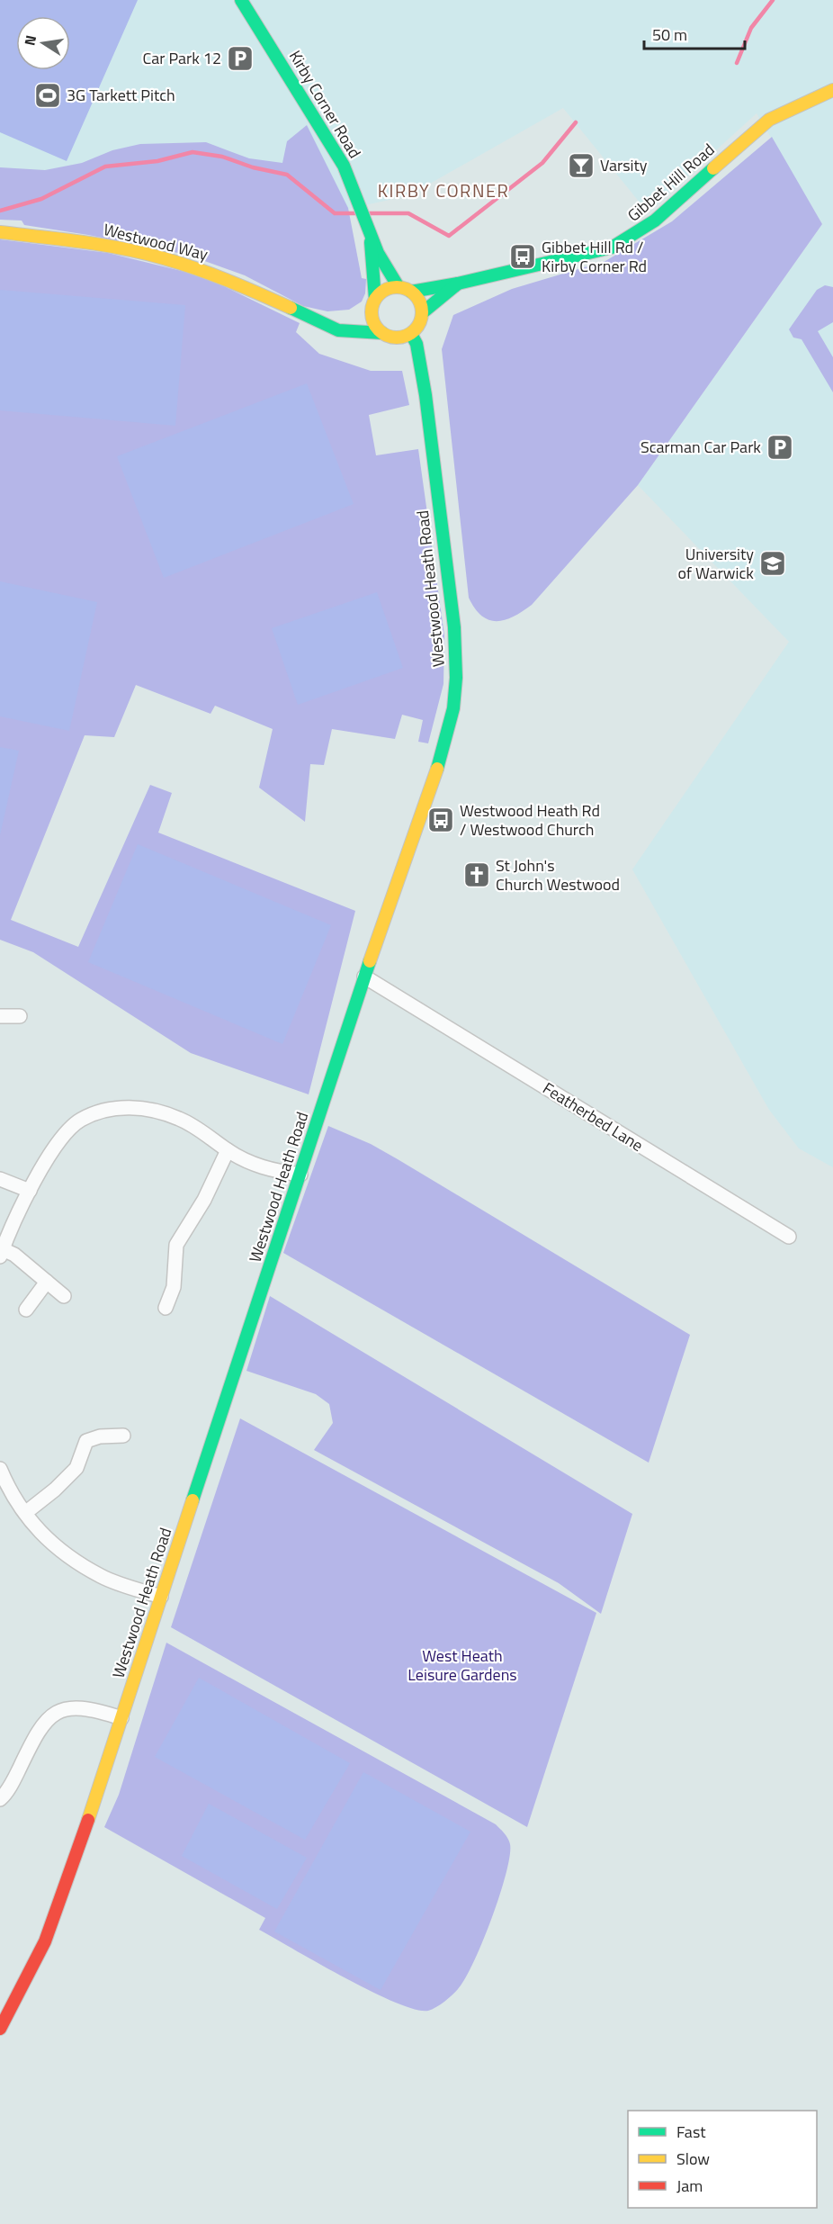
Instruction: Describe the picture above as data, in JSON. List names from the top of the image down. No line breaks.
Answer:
{"streets":{"street":["Kirby Corner Road","Gibbet Hill Road","Westwood Way","Westwood Heath Road","Featherbed Lane"]},"crossings":[["Kirby Corner Road","Gibbet Hill Road"],["Kirby Corner Road","Westwood Way"],["Kirby Corner Road","Westwood Heath Road"],["Gibbet Hill Road","Westwood Way"],["Gibbet Hill Road","Westwood Heath Road"],["Westwood Way","Westwood Heath Road"],["Westwood Heath Road","Featherbed Lane"]],"districts":["KIRBY CORNER"],"parks":["West Heath Leisure Gardens"],"places":{"parking":["Car Park 12","Scarman Car Park"],"sports":["3G Tarkett Pitch"],"bar":["Varsity"],"bus stop":["Gibbet Hill Rd / Kirby Corner Rd","Westwood Heath Rd / Westwood Church"],"school or university":["University of Warwick"],"church":["St John's Church Westwood"]},"legend":["Fast","Slow","Jam"],"scale_bar":"50 m","north":"left"}
